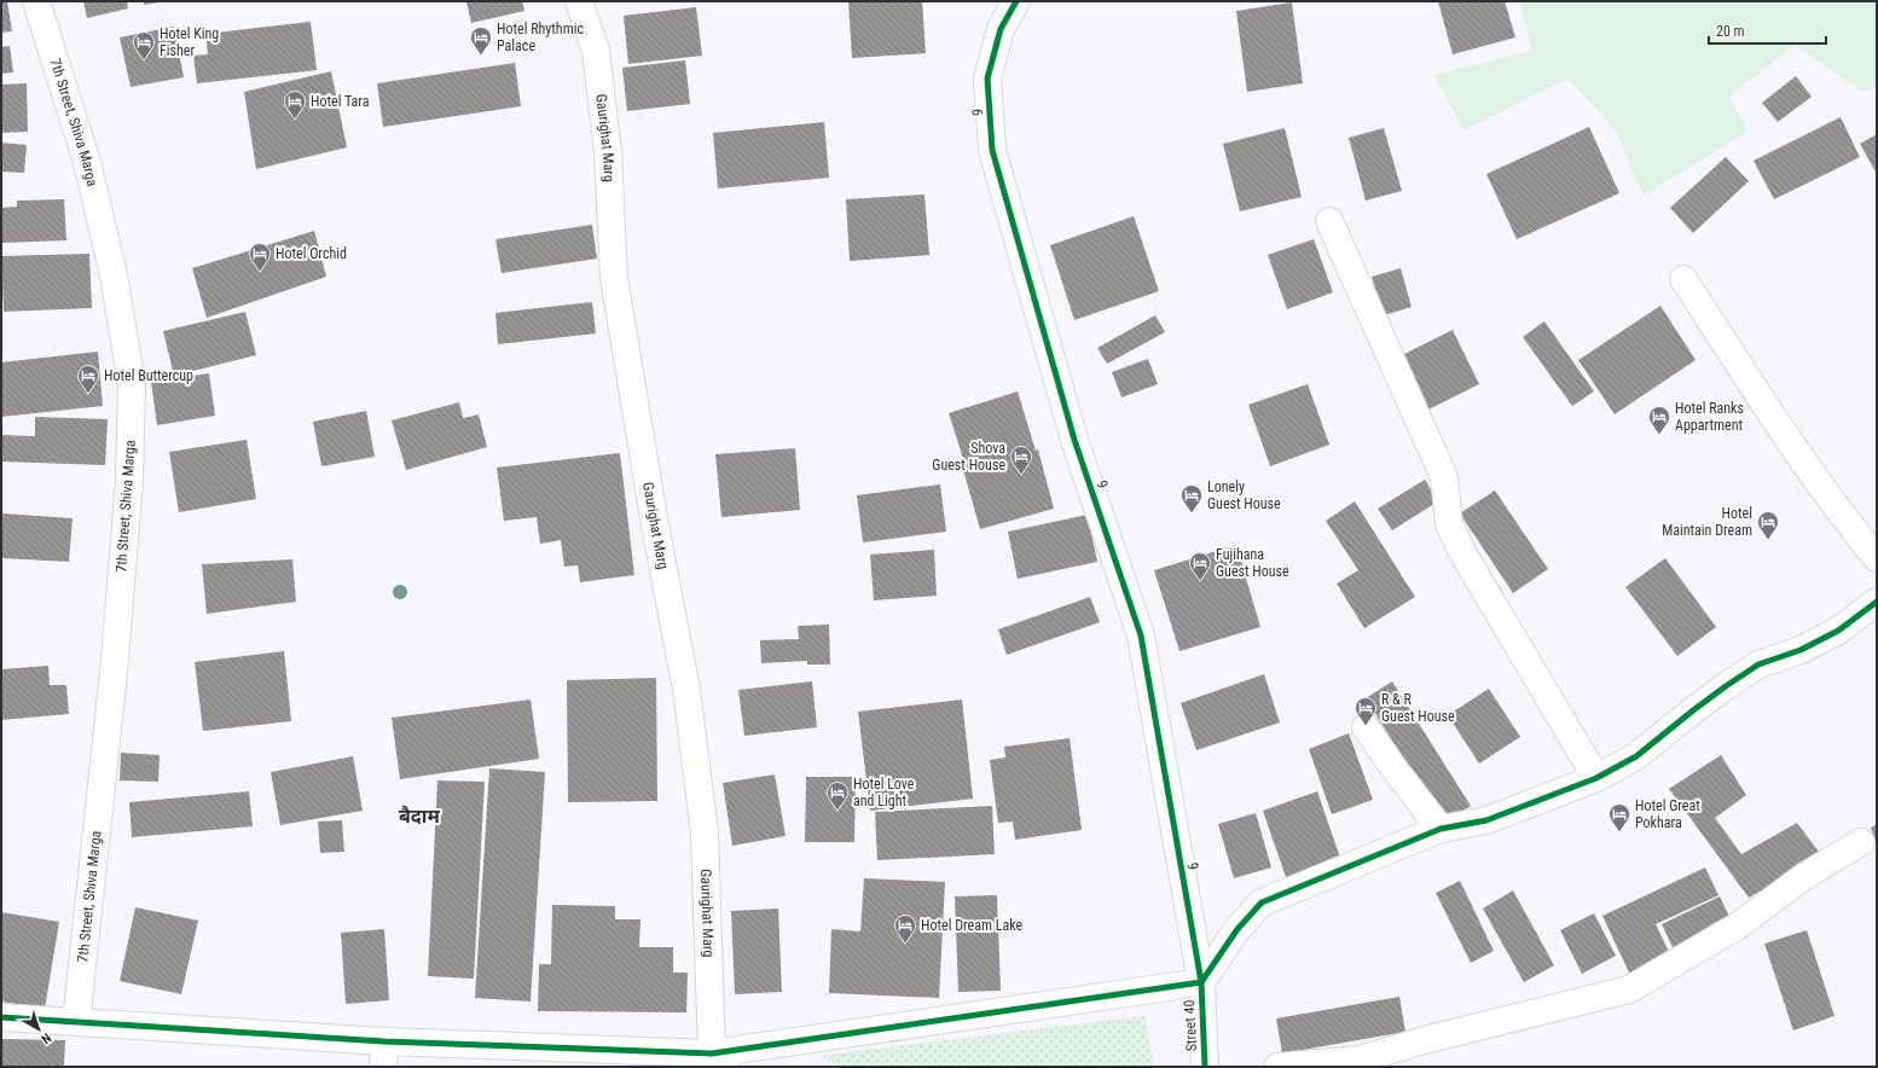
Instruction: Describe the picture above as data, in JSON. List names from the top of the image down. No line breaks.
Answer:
{"streets":{"street":["9","7th Street, Shiva Marga","Gaurighat Marg","Street 40"]},"crossings":[["9","Street 40"]],"districts":["बैदाम"],"places":{"hotel":["Hotel Rhythmic Palace","Hotel King Fisher","Hotel Tara","Hotel Orchid","Hotel Buttercup","Hotel Ranks Appartment","Shova Guest House","Lonely Guest House","Hotel Maintain Dream","Fujihana Guest House","R & R Guest House","Hotel Love and Light","Hotel Great Pokhara","Hotel Dream Lake"]},"scale_bar":"20 m","north":"bottom right"}
